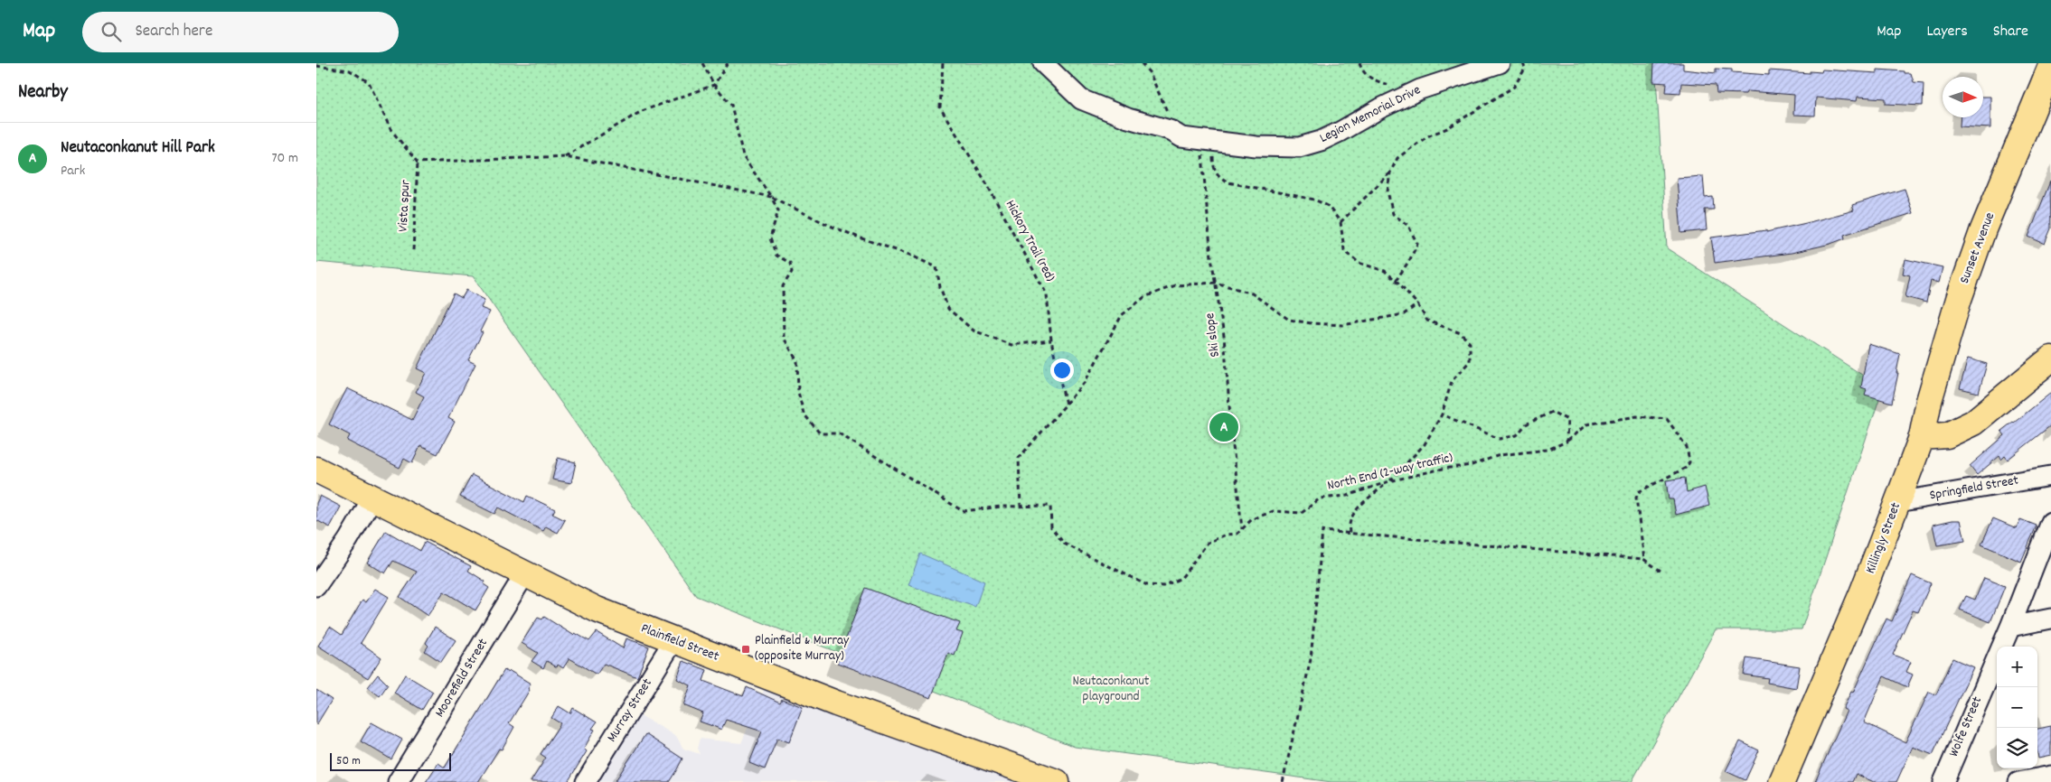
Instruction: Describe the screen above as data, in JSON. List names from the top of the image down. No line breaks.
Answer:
{"streets":{"main road":["Sunset Avenue","Killingly Street","Plainfield Street"],"street":["Legion Memorial Drive","Springfield Street","Moorefield Street","Murray Street","Wolfe Street"],"path":["Vista spur","Hickory Trail (red)","Ski slope","North End (2-way traffic)"]},"crossings":[["Legion Memorial Drive","Ski slope"],["Sunset Avenue","Killingly Street"],["Ski slope","North End (2-way traffic)"],["Springfield Street","Killingly Street"],["Plainfield Street","Moorefield Street"],["Plainfield Street","Murray Street"]],"parks":["Neutaconkanut playground"],"places":{"transit":["Plainfield & Murray (opposite Murray)"]},"scale_bar":"50 m","north":"right","page":{"header":"Map","search":"Search here","nav":["Map","Layers","Share"],"heading":"Nearby","list":[{"mark":"A","name":"Neutaconkanut Hill Park","note":"Park","value":"70 m"}],"pins":"A","map_buttons":["+","−"],"scale":"50 m"}}
